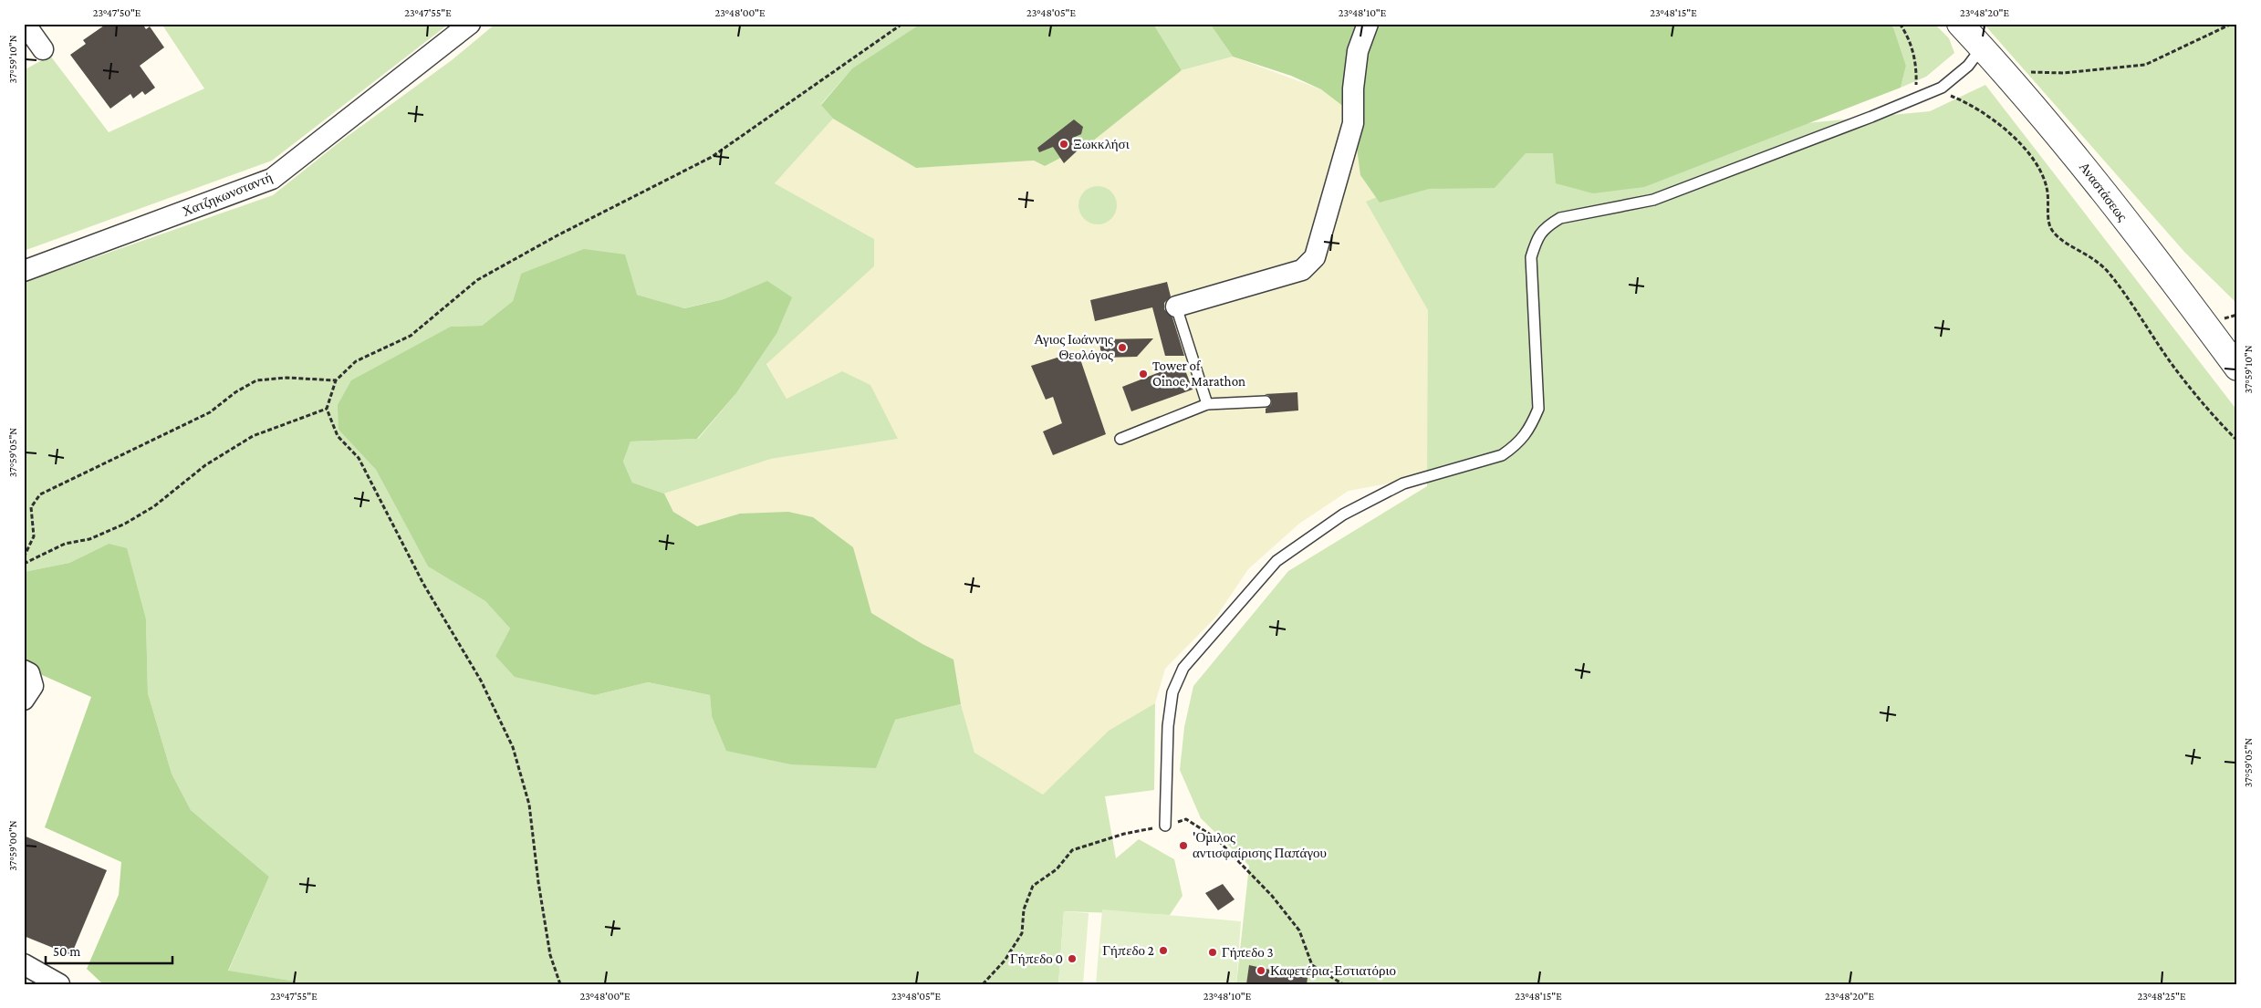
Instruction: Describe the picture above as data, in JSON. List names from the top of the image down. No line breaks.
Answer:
{"streets":{"street":["Αναστάσεως","Χατζηκωνσταντή"]},"places":["Ξωκκλήσι","Αγιος Ιωάννης Θεολόγος","Tower of Oinoe, Marathon","'Ομιλος αντισφαίρισης Παπάγου","Γήπεδο 2","Γήπεδο 3","Γήπεδο 0","Καφετέρια-Εστιατόριο"],"scale_bar":"50 m","coordinates":["23°47'50\"E","23°47'55\"E","23°48'00\"E","23°48'05\"E","23°48'10\"E","23°48'15\"E","23°48'20\"E","37°59'10\"N","37°59'05\"N","37°59'00\"N","23°48'25\"E"]}
